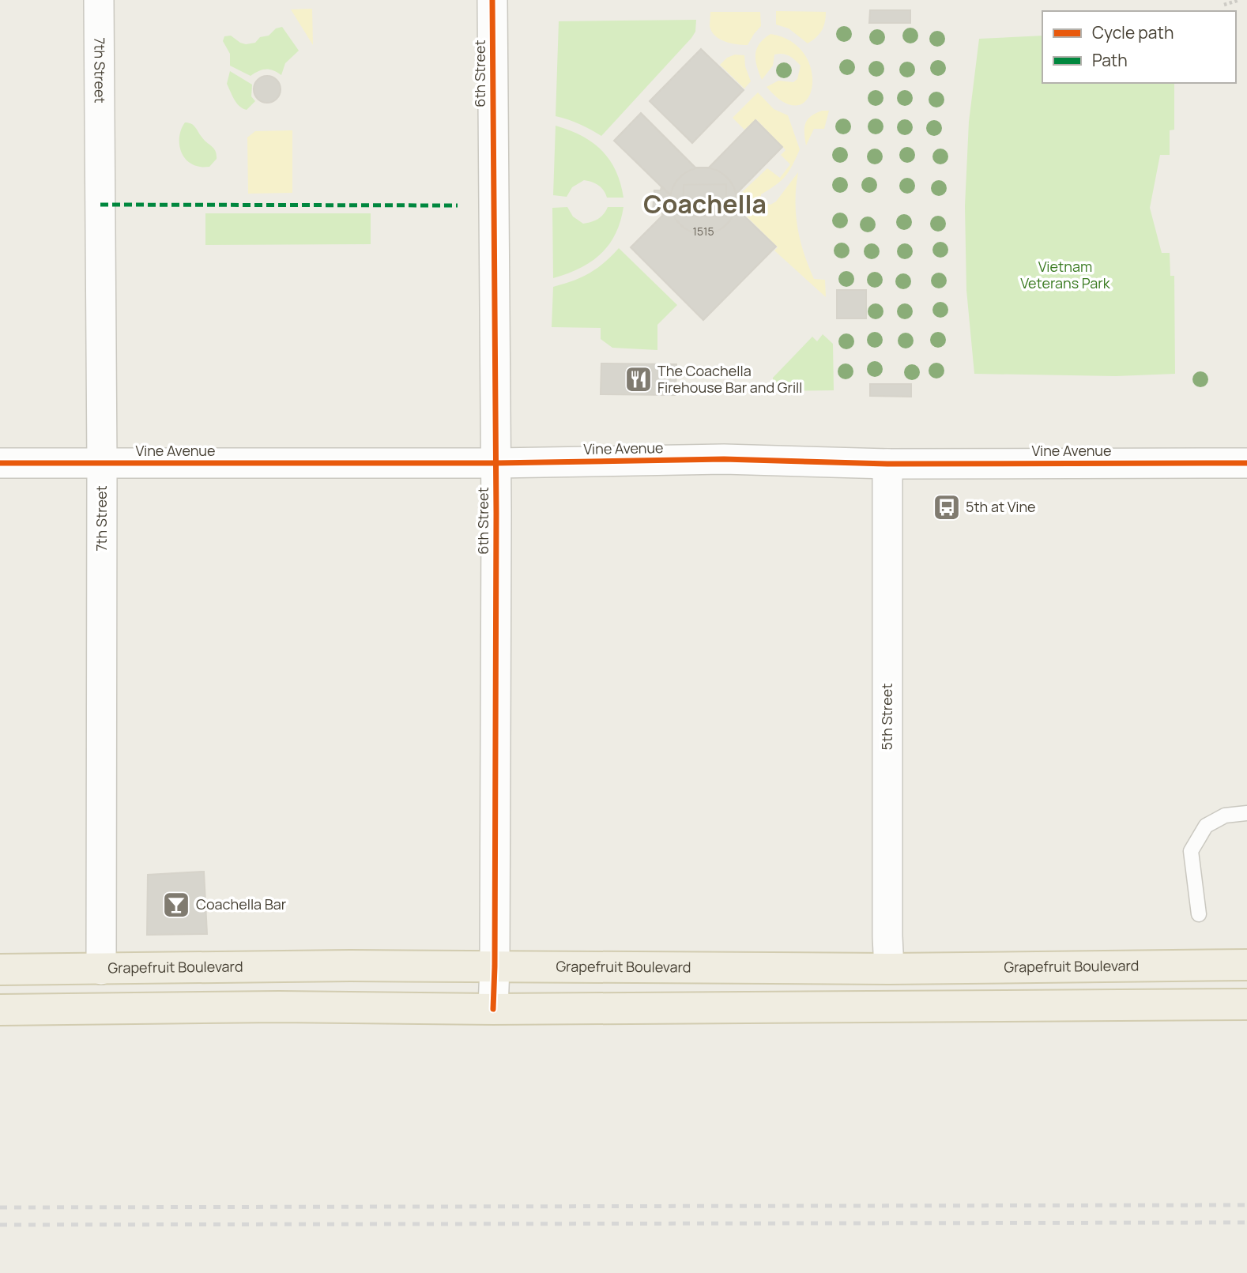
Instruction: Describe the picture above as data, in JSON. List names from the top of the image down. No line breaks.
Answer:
{"streets":{"main road":["Grapefruit Boulevard"],"street":["7th Street","6th Street","Vine Avenue","5th Street"]},"crossings":[["7th Street","Vine Avenue"],["7th Street","Grapefruit Boulevard"],["6th Street","Vine Avenue"],["6th Street","Grapefruit Boulevard"],["Vine Avenue","5th Street"],["5th Street","Grapefruit Boulevard"]],"districts":["Coachella"],"parks":["Vietnam Veterans Park"],"places":{"restaurant":["The Coachella Firehouse Bar and Grill"],"bus stop":["5th at Vine"],"bar":["Coachella Bar"]},"house_numbers":["1515"],"legend":["Cycle path","Path"]}
